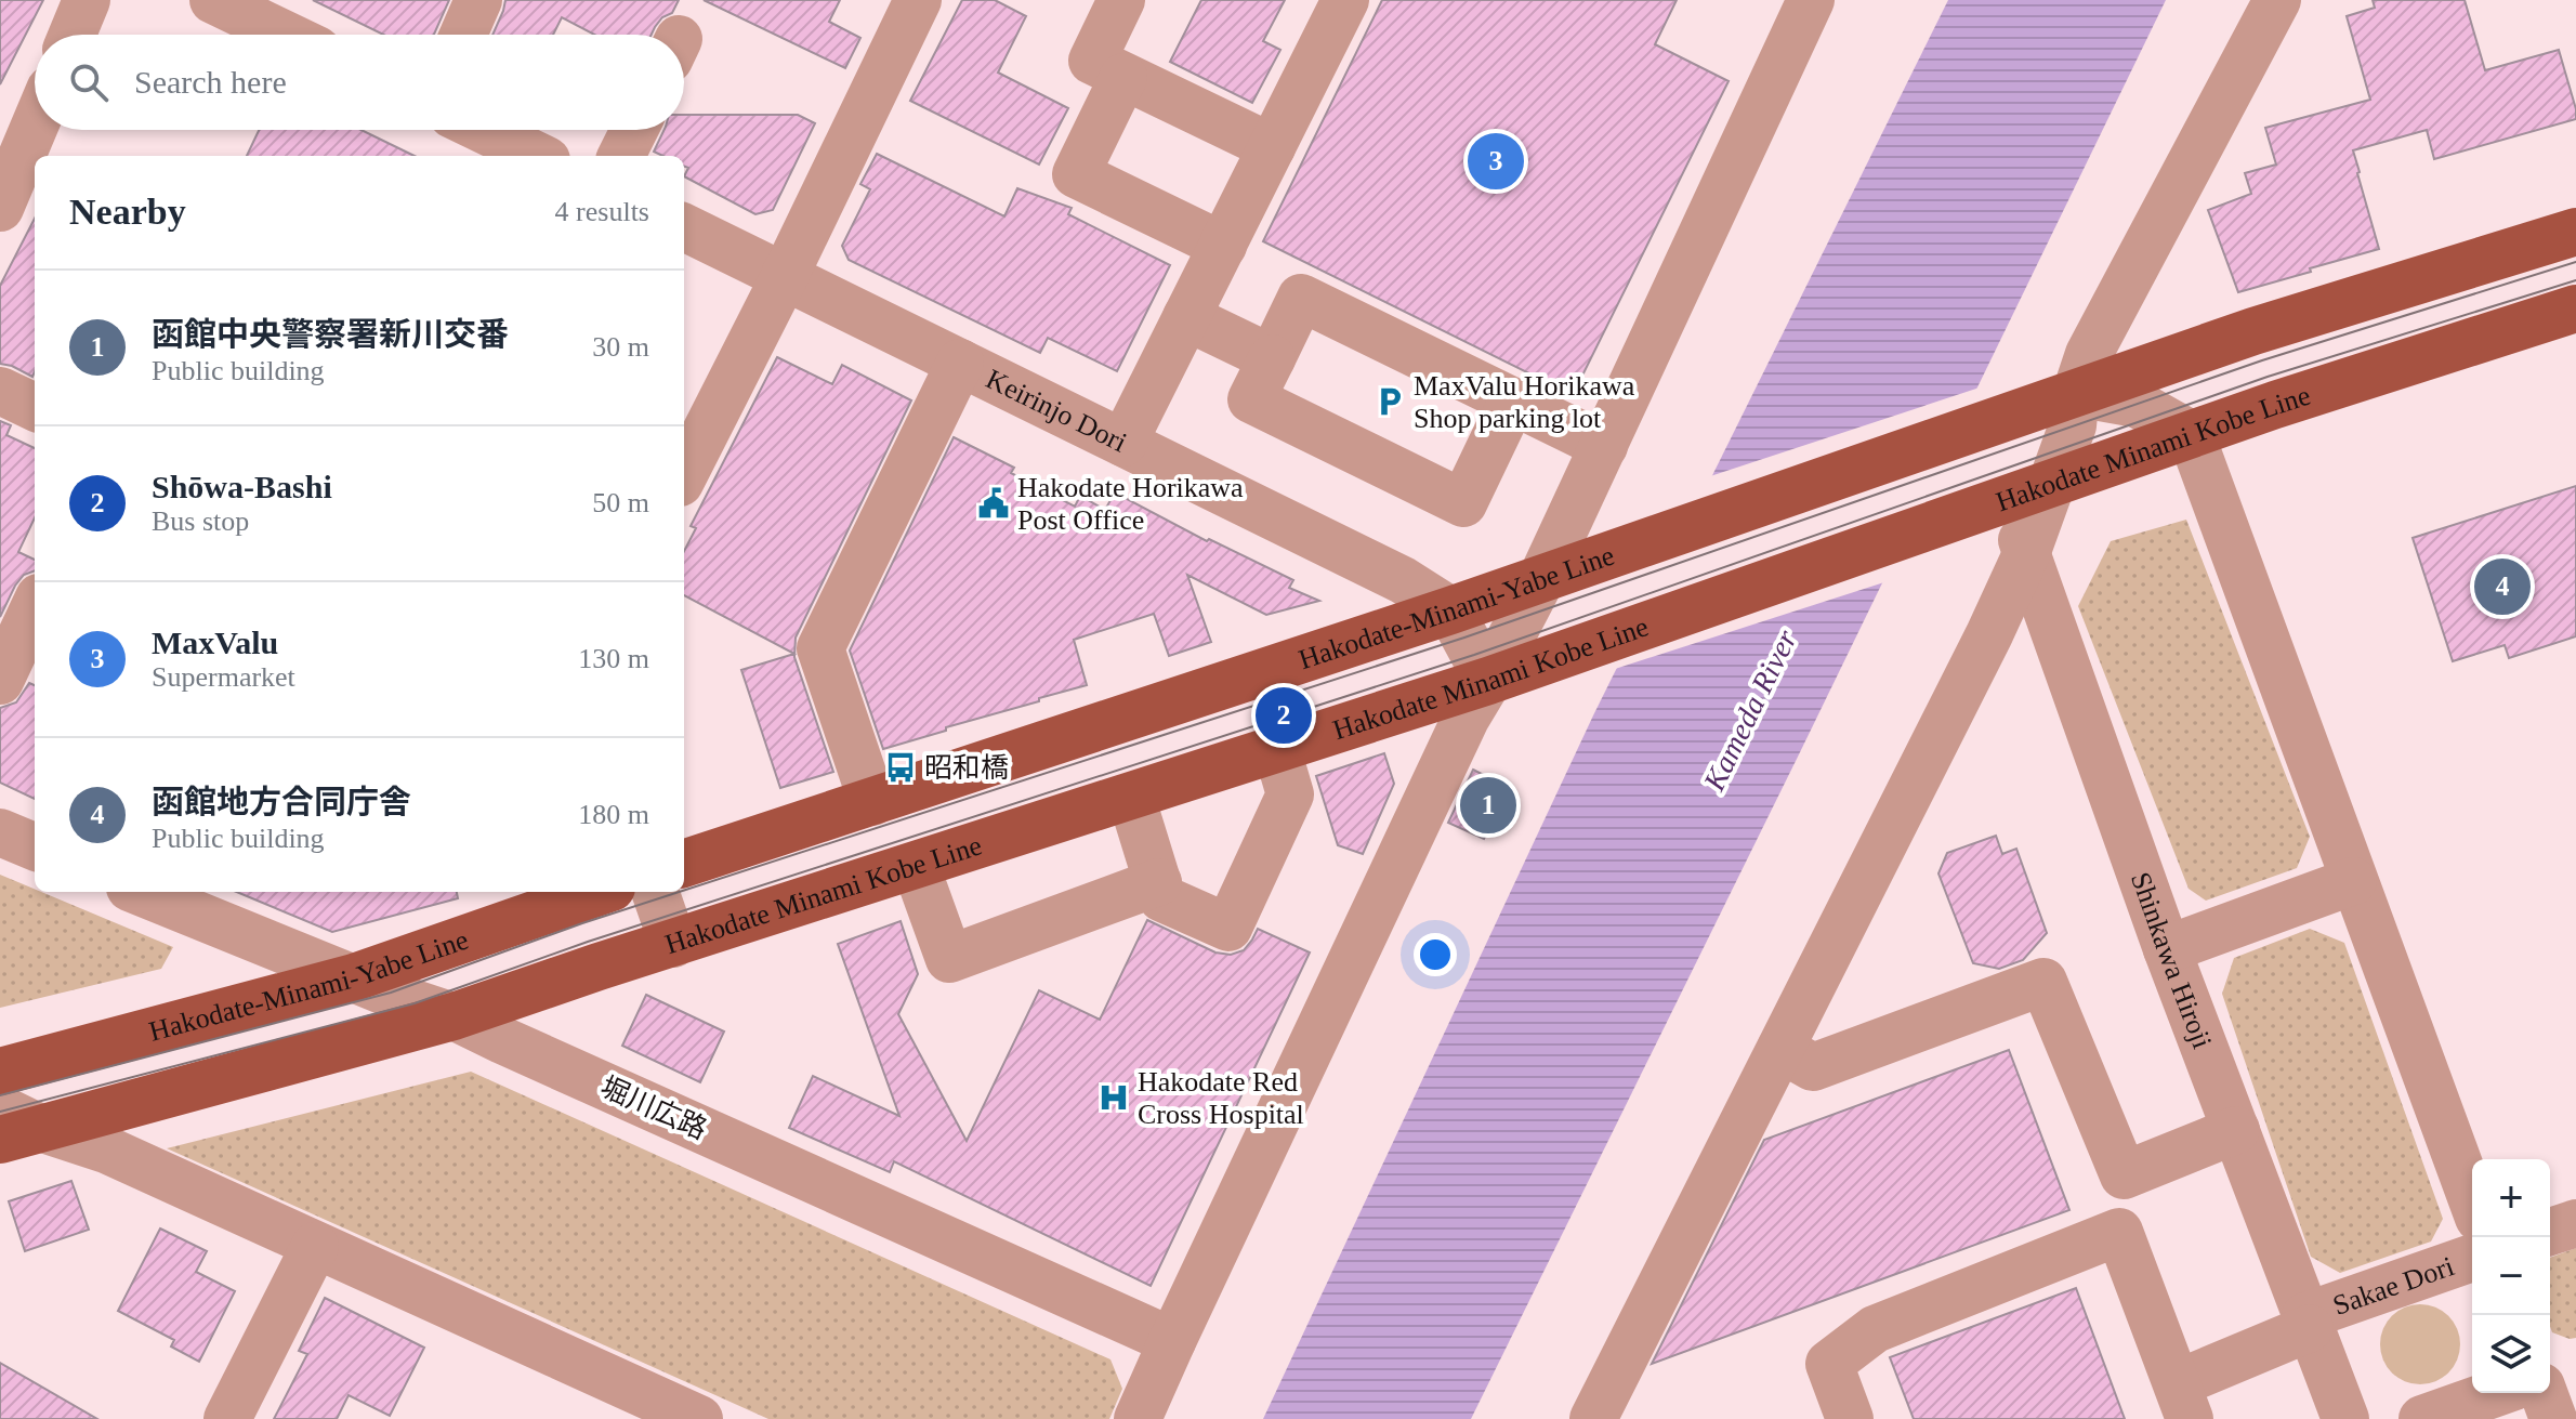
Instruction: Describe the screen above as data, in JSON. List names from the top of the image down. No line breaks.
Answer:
{"streets":{"main road":["Hakodate Minami Kobe Line","Hakodate-Minami-Yabe Line"],"street":["Keirinjo Dori","Shinkawa Hiroji","堀川広路","Sakae Dori"]},"crossings":[["Keirinjo Dori","Hakodate Minami Kobe Line"],["Keirinjo Dori","Hakodate-Minami-Yabe Line"],["Hakodate Minami Kobe Line","堀川広路"],["Hakodate-Minami-Yabe Line","堀川広路"],["Shinkawa Hiroji","Sakae Dori"]],"water":["Kameda River"],"places":{"parking":["MaxValu Horikawa Shop parking lot"],"public building":["Hakodate Horikawa Post Office"],"bus stop":["昭和橋"],"hospital":["Hakodate Red Cross Hospital"]},"page":{"search":"Search here","pins":["3","4","2","1"],"heading":["Nearby","4 results"],"list":[{"mark":"1","name":"函館中央警察署新川交番","note":"Public building","value":"30 m"},{"mark":"2","name":"Shōwa-Bashi","note":"Bus stop","value":"50 m"},{"mark":"3","name":"MaxValu","note":"Supermarket","value":"130 m"},{"mark":"4","name":"函館地方合同庁舎","note":"Public building","value":"180 m"}],"map_buttons":["+","−"]}}
